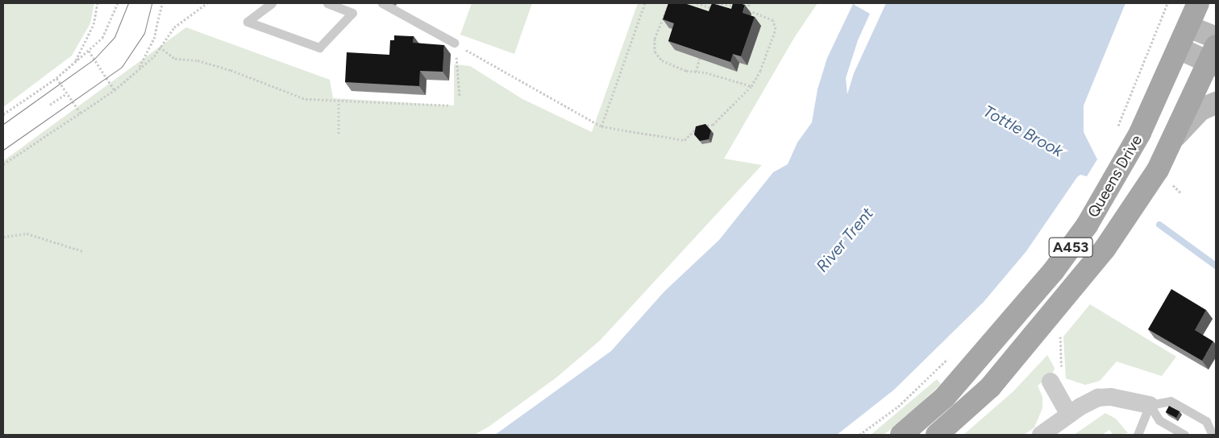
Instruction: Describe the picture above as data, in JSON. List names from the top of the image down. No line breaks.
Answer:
{"streets":{"main road":["Queens Drive","A453"]},"water":["Tottle Brook","River Trent"]}
